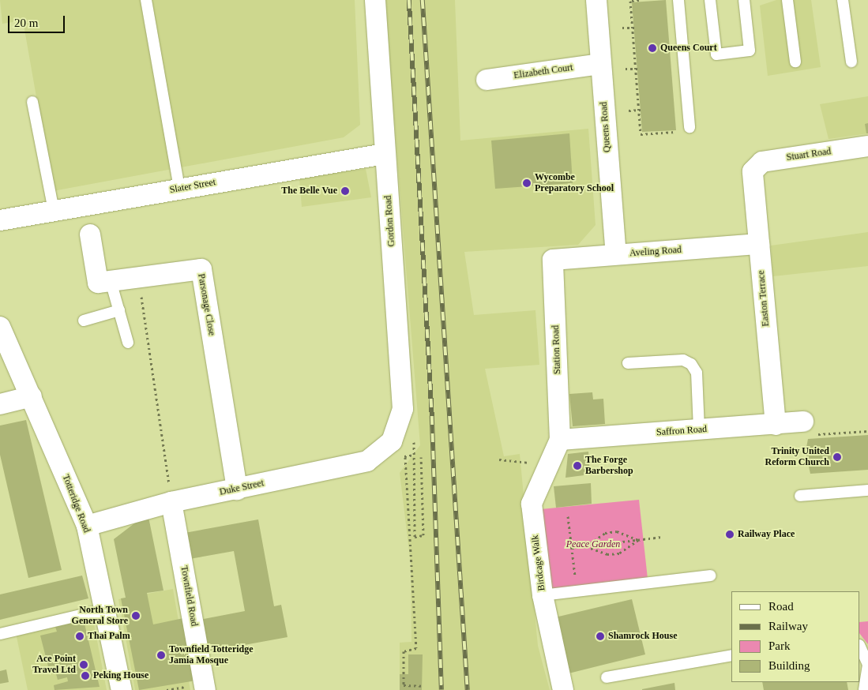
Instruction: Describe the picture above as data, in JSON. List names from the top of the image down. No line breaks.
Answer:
{"streets":{"street":["Elizabeth Court","Queens Road","Stuart Road","Slater Street","Gordon Road","Aveling Road","Easton Terrace","Parsonage Close","Station Road","Saffron Road","Duke Street","Totteridge Road","Birdcage Walk","Townfield Road"]},"crossings":[["Elizabeth Court","Queens Road"],["Queens Road","Aveling Road"],["Stuart Road","Easton Terrace"],["Slater Street","Gordon Road"],["Gordon Road","Duke Street"],["Aveling Road","Easton Terrace"],["Aveling Road","Station Road"],["Easton Terrace","Saffron Road"],["Parsonage Close","Duke Street"],["Station Road","Saffron Road"],["Station Road","Birdcage Walk"],["Saffron Road","Birdcage Walk"],["Duke Street","Totteridge Road"],["Duke Street","Townfield Road"]],"parks":["Peace Garden"],"places":["Queens Court","Wycombe Preparatory School","The Belle Vue","Trinity United Reform Church","The Forge Barbershop","Railway Place","North Town General Store","Thai Palm","Shamrock House","Townfield Totteridge Jamia Mosque","Ace Point Travel Ltd","Peking House"],"legend":["Road","Railway","Park","Building"],"scale_bar":"20 m"}
